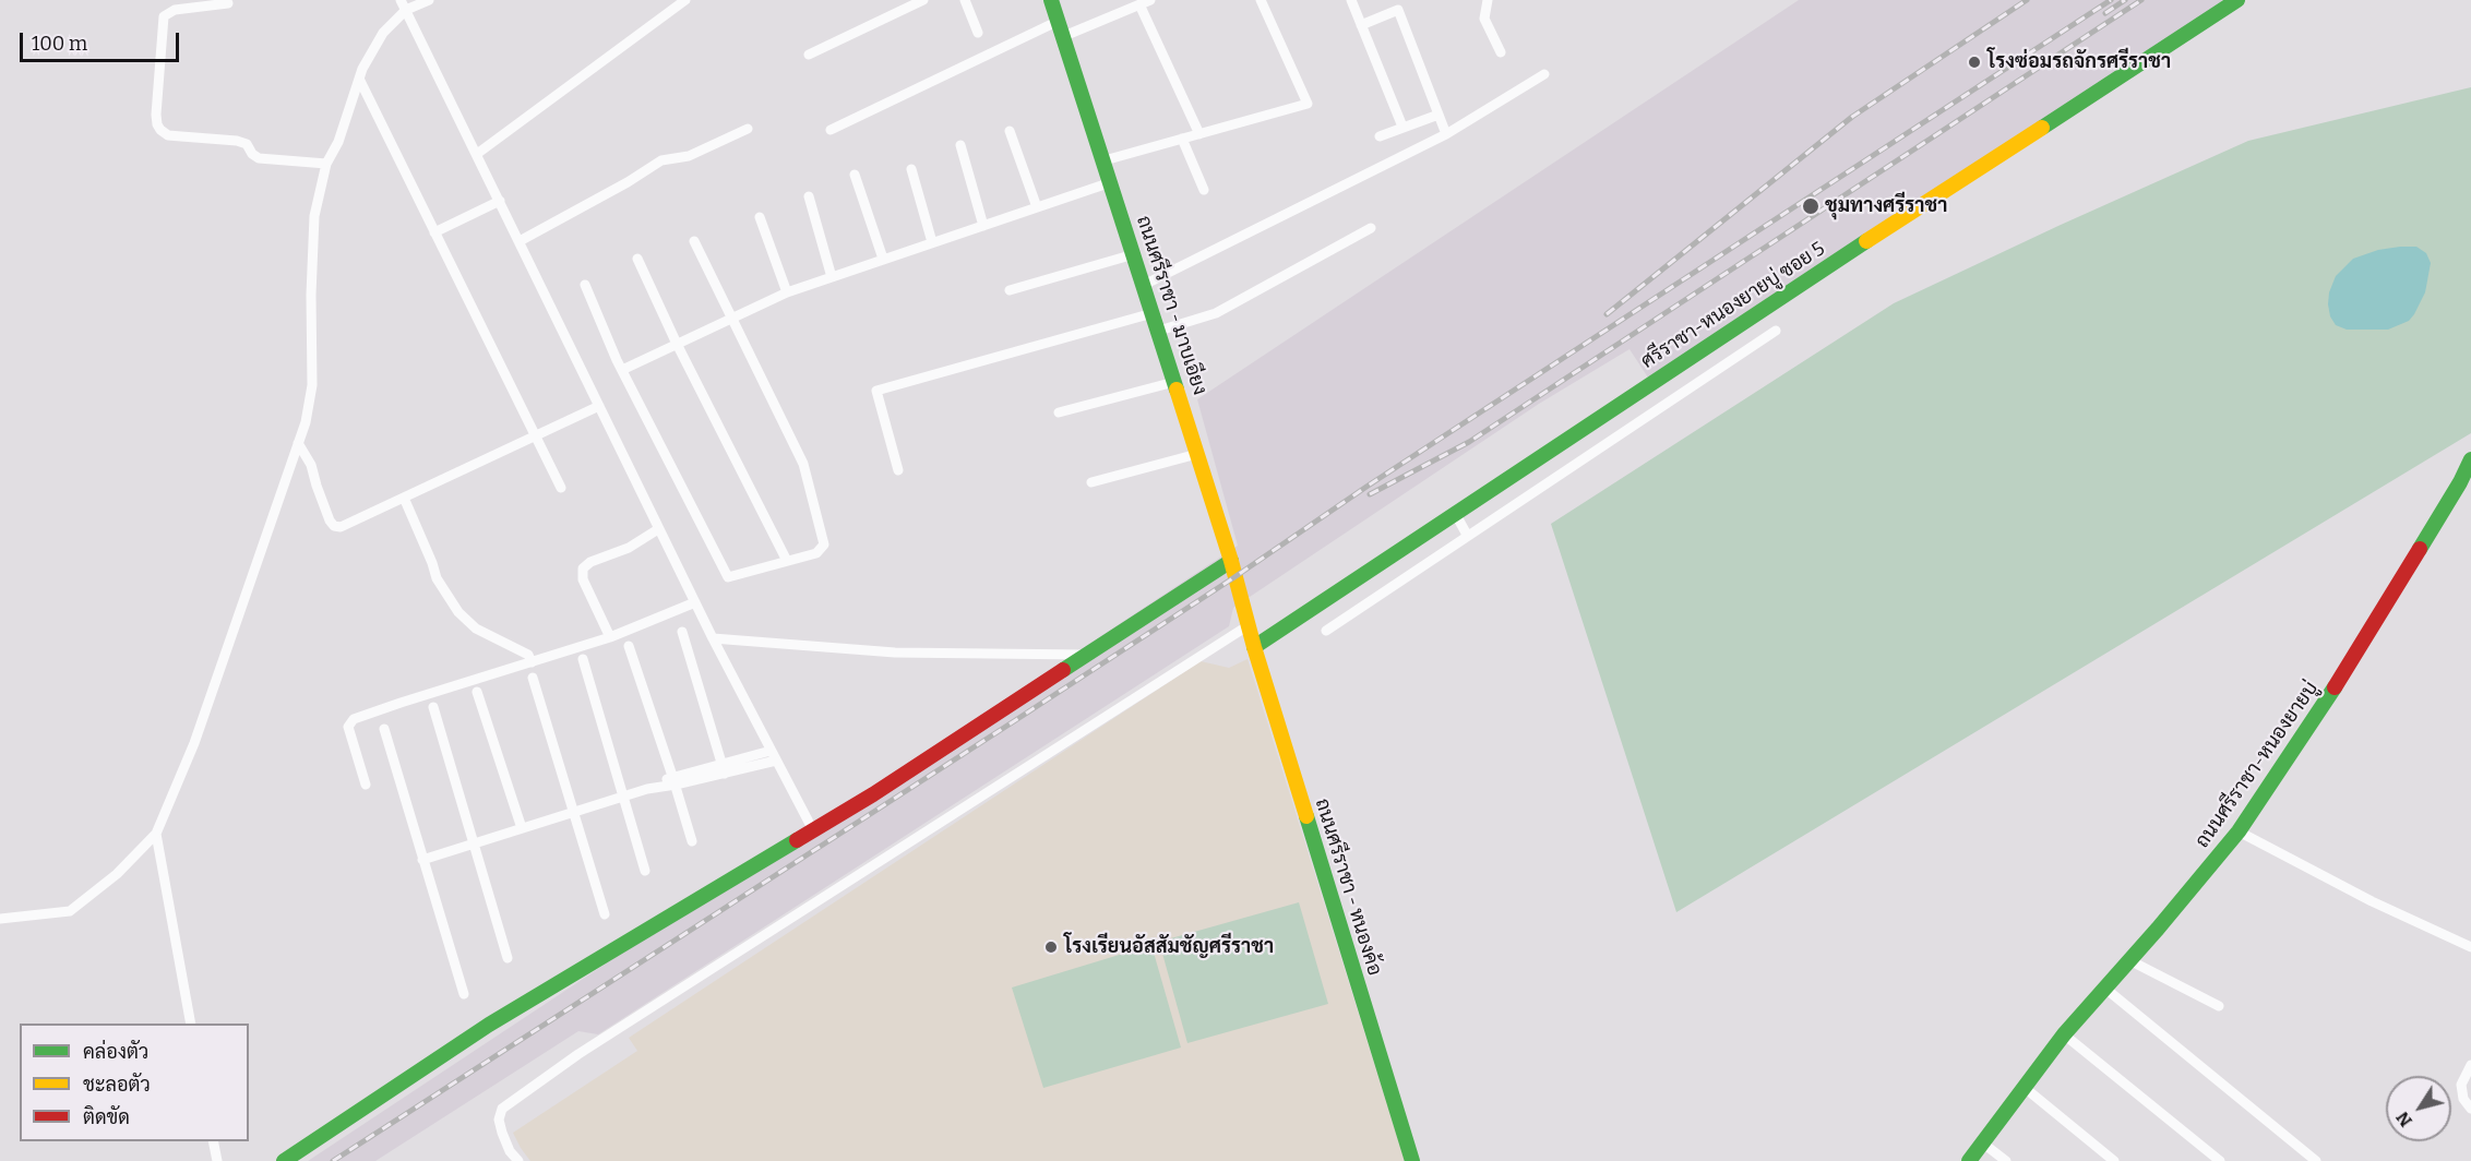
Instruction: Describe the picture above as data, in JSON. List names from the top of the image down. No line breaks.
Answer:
{"streets":{"street":["ถนนศรีราชา - มาบเอียง","ศรีราชา-หนองยายบู่ ซอย 5","ถนนศรีราชา-หนองยายบู่","ถนนศรีราชา - หนองค้อ"]},"crossings":[["ถนนศรีราชา - มาบเอียง","ถนนศรีราชา - หนองค้อ"],["ศรีราชา-หนองยายบู่ ซอย 5","ถนนศรีราชา - หนองค้อ"]],"places":["โรงซ่อมรถจักรศรีราชา","ชุมทางศรีราชา","โรงเรียนอัสสัมชัญศรีราชา"],"legend":["คล่องตัว","ชะลอตัว","ติดขัด"],"scale_bar":"100 m","north":"bottom left"}
